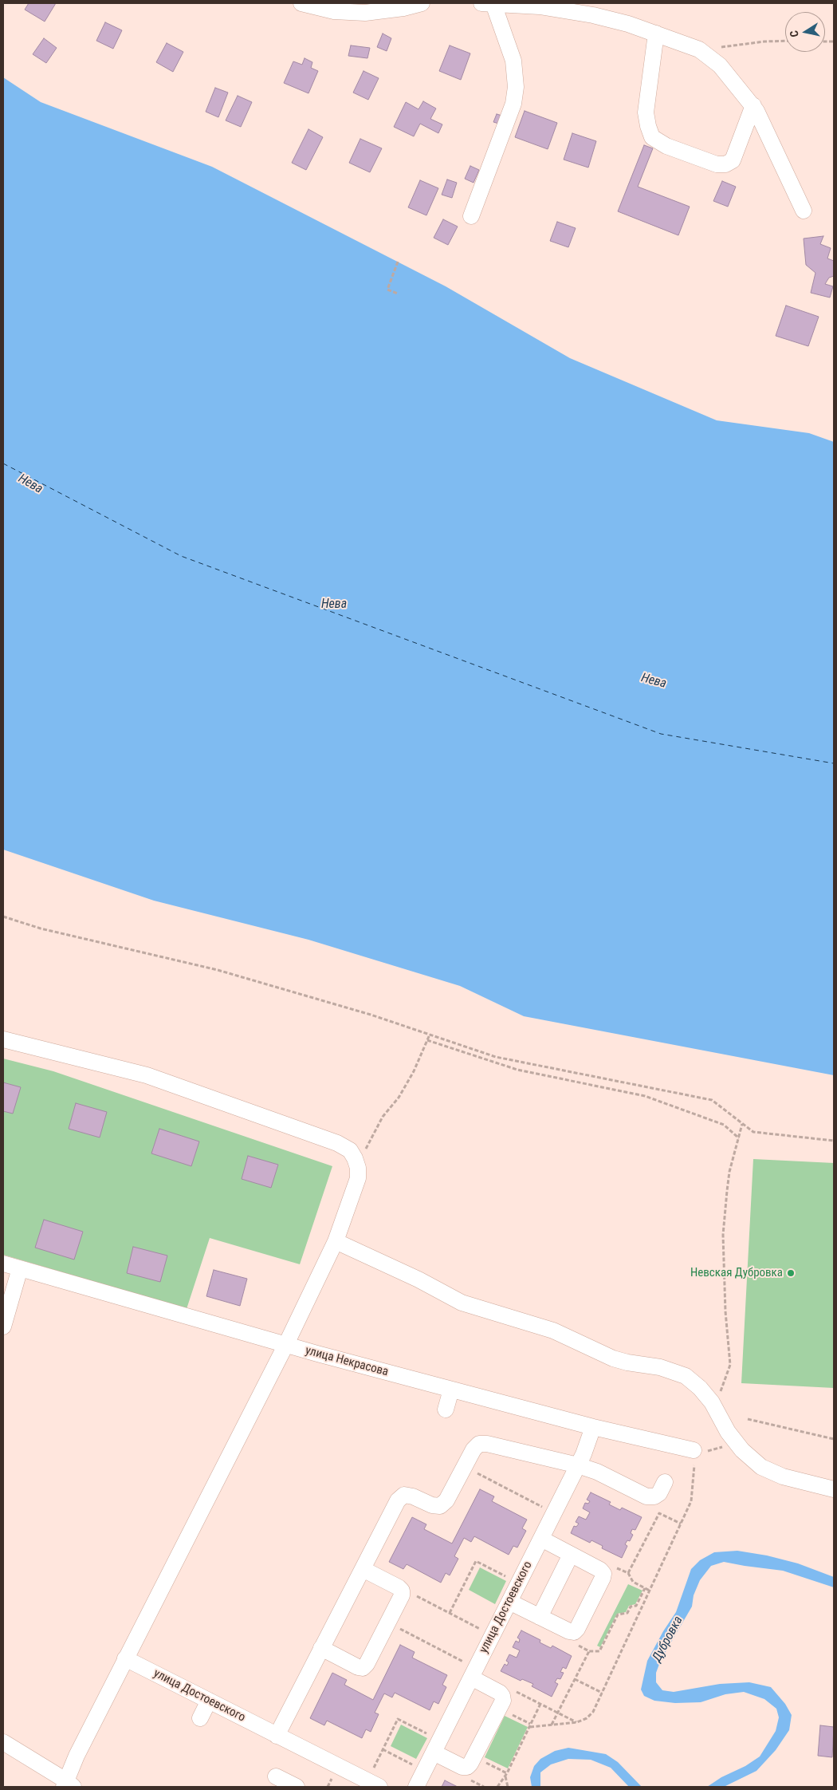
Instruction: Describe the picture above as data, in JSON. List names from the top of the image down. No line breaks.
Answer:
{"streets":{"street":["улица Некрасова","улица Достоевского"]},"crossings":[["улица Некрасова","улица Достоевского"]],"water":["Нева","Дубровка"],"places":["Невская Дубровка"],"north":"left"}
